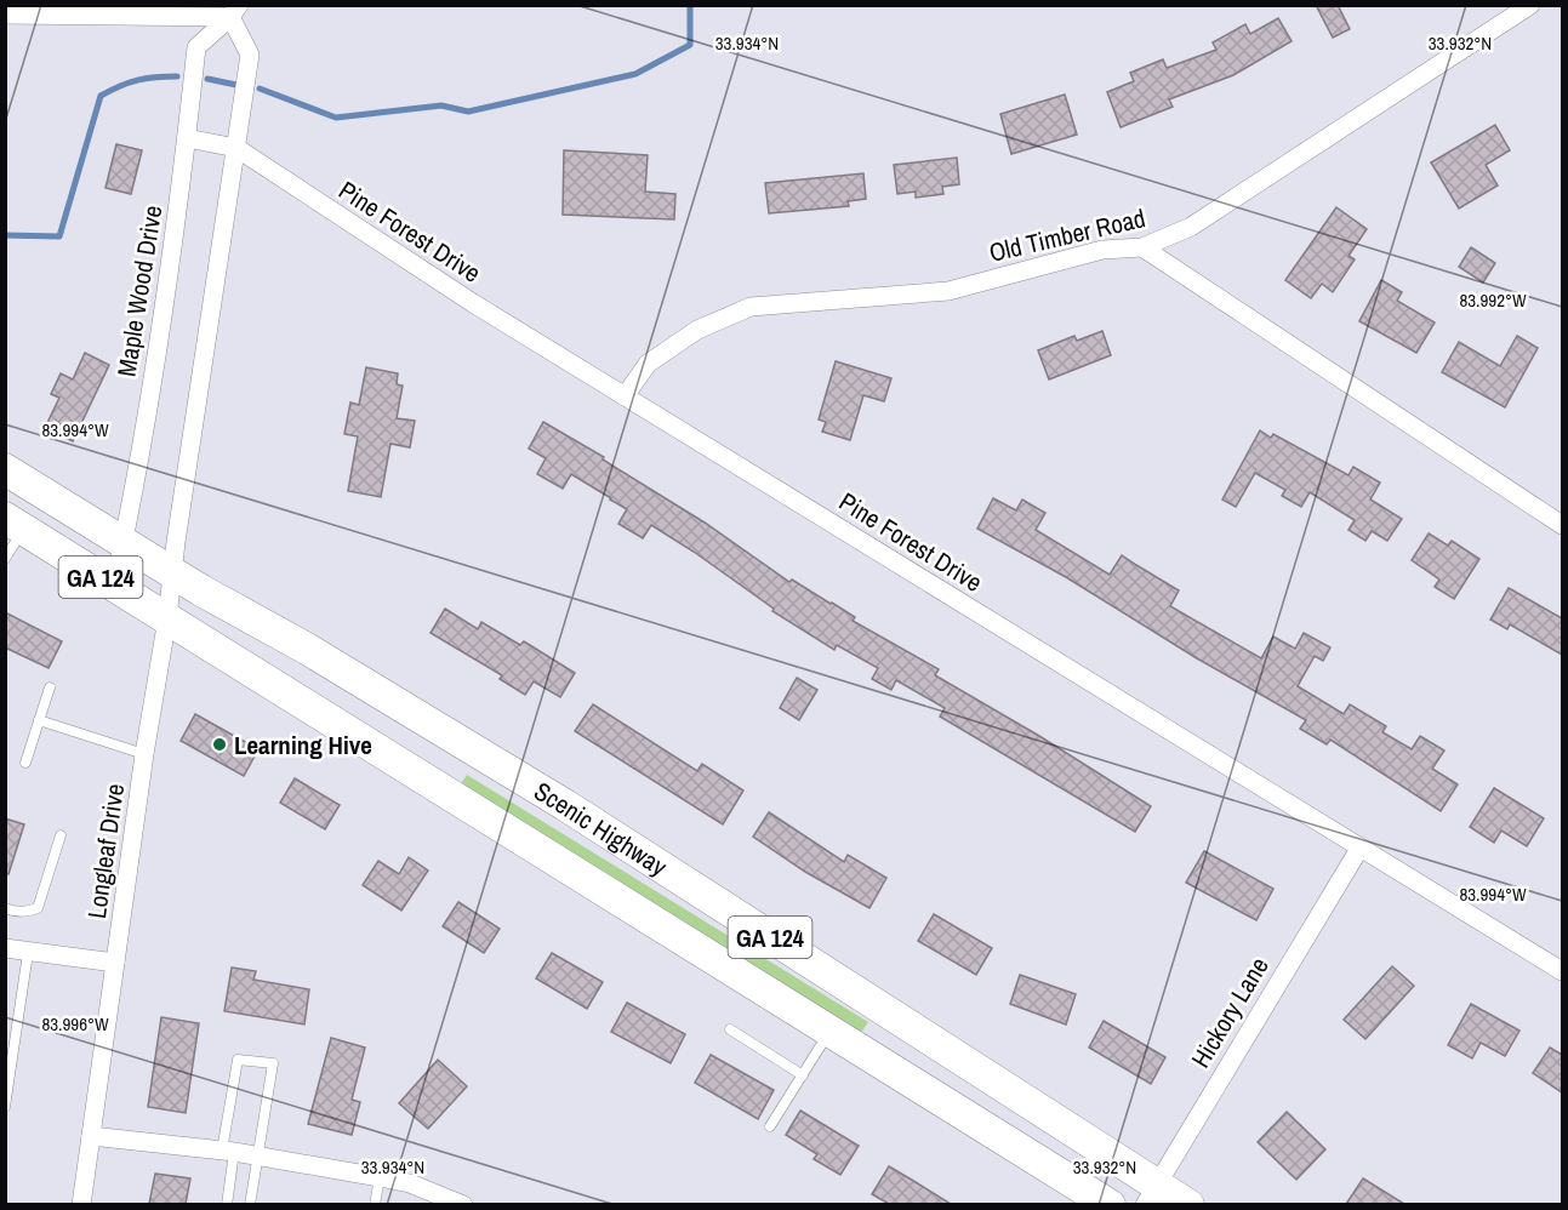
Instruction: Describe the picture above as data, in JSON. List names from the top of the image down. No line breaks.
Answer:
{"streets":{"highway":["GA 124","Scenic Highway"],"street":["Pine Forest Drive","Old Timber Road","Maple Wood Drive","Longleaf Drive","Hickory Lane"]},"crossings":[["Pine Forest Drive","Old Timber Road"],["Pine Forest Drive","Hickory Lane"],["Maple Wood Drive","Scenic Highway"],["Scenic Highway","Longleaf Drive"],["Scenic Highway","Hickory Lane"]],"places":["Learning Hive"],"coordinates":["33.934°N","33.932°N","83.992°W","83.994°W","83.996°W"]}
